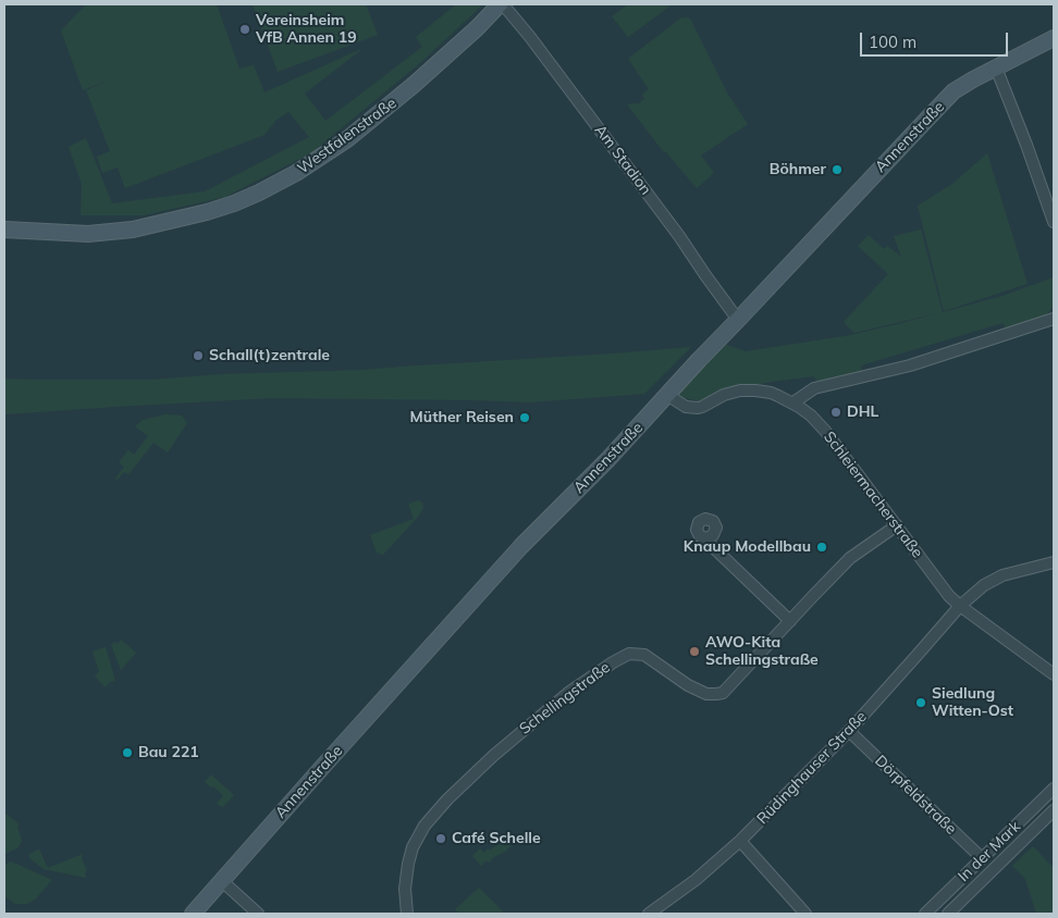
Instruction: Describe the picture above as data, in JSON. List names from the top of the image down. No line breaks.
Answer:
{"streets":{"street":["Westfalenstraße","Annenstraße","Am Stadion","Schleiermacherstraße","Schellingstraße","Rüdinghauser Straße","Dörpfeldstraße","In der Mark"]},"crossings":[["Westfalenstraße","Am Stadion"],["Annenstraße","Am Stadion"],["Annenstraße","Schleiermacherstraße"],["Schleiermacherstraße","Schellingstraße"],["Schleiermacherstraße","Rüdinghauser Straße"],["Rüdinghauser Straße","Dörpfeldstraße"],["Dörpfeldstraße","In der Mark"]],"places":["Vereinsheim VfB Annen 19","Böhmer","Schall(t)zentrale","DHL","Müther Reisen","Knaup Modellbau","AWO-Kita Schellingstraße","Siedlung Witten-Ost","Bau 221","Café Schelle"],"scale_bar":"100 m"}
